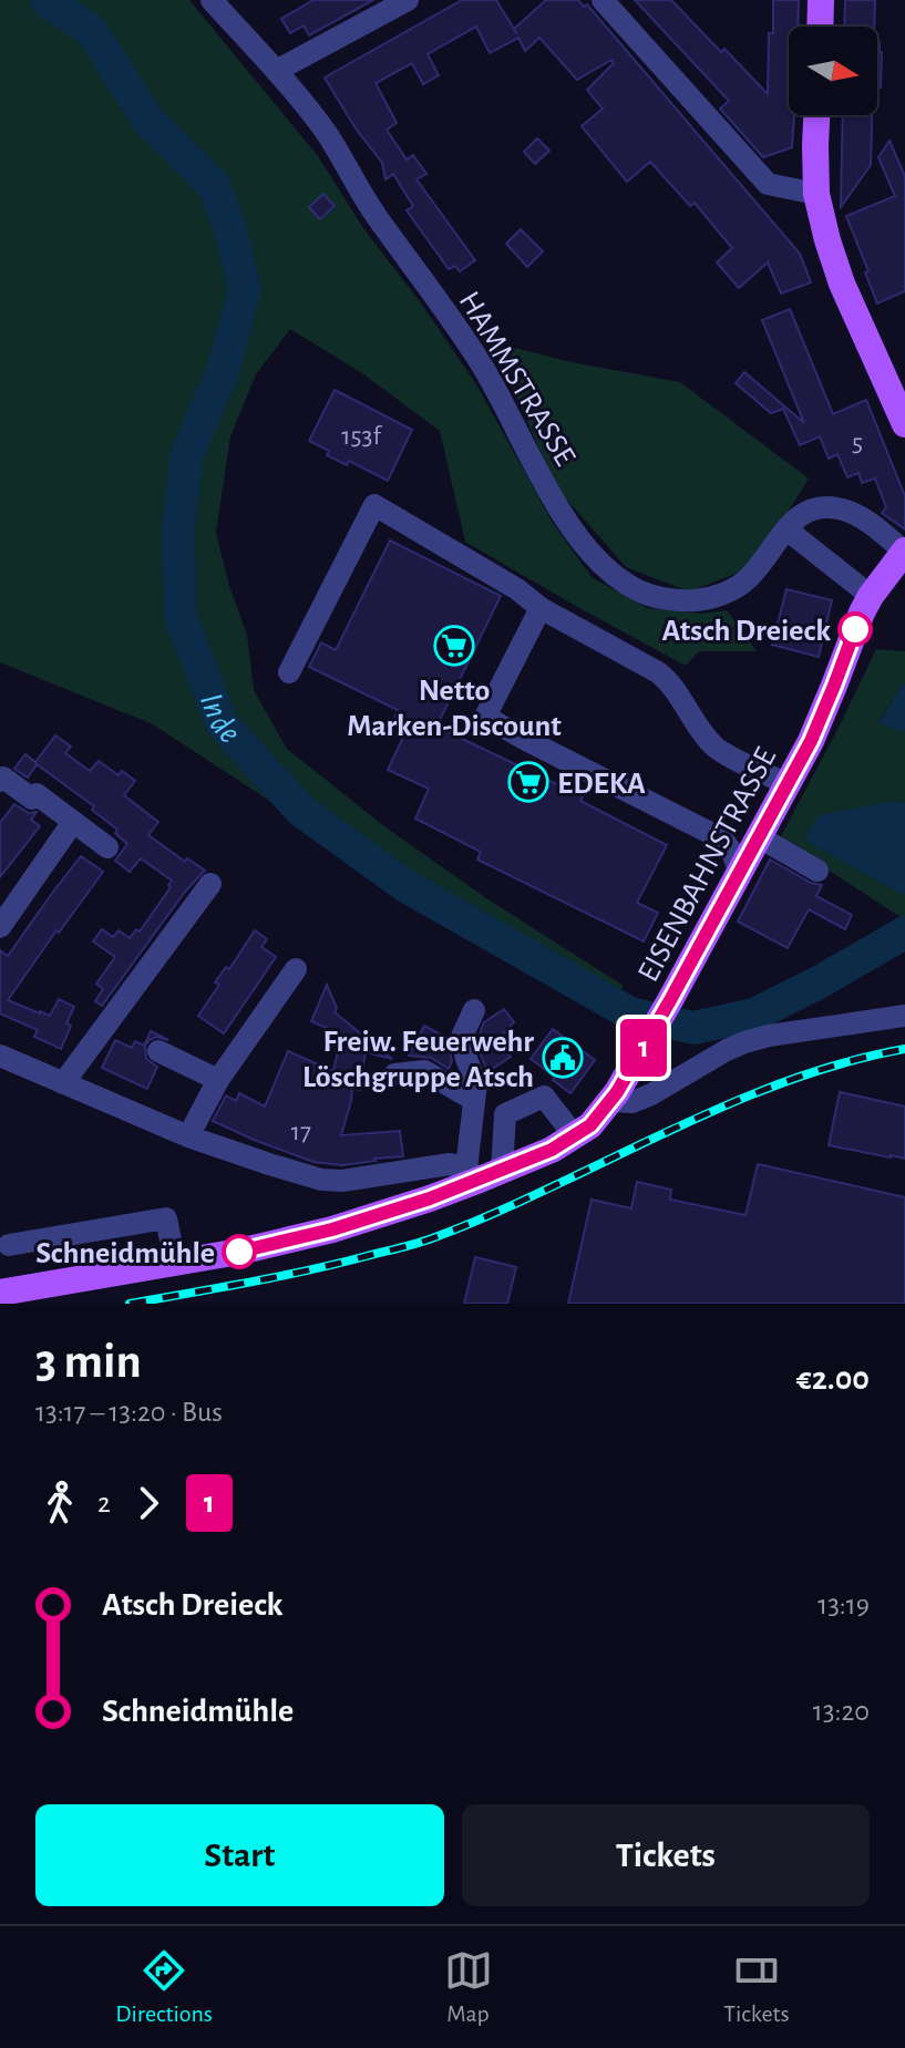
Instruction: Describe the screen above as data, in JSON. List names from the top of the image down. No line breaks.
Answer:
{"streets":{"main road":["EISENBAHNSTRASSE"],"street":["HAMMSTRASSE"]},"water":["Inde"],"places":{"other":["Atsch Dreieck","Schneidmühle"],"supermarket":["Netto Marken-Discount","EDEKA"],"public building":["Freiw. Feuerwehr Löschgruppe Atsch"]},"lines":["bus line 1"],"house_numbers":["153f","5","17"],"north":"right","page":{"on_map":"1","heading":["3 min","13:17 – 13:20 · Bus","€2.00"],"legs":["2","1"],"list":[{"name":"Atsch Dreieck","value":"13:19"},{"name":"Schneidmühle","value":"13:20"}],"buttons":["Start","Tickets"],"tabs":["Directions","Map","Tickets"]}}
